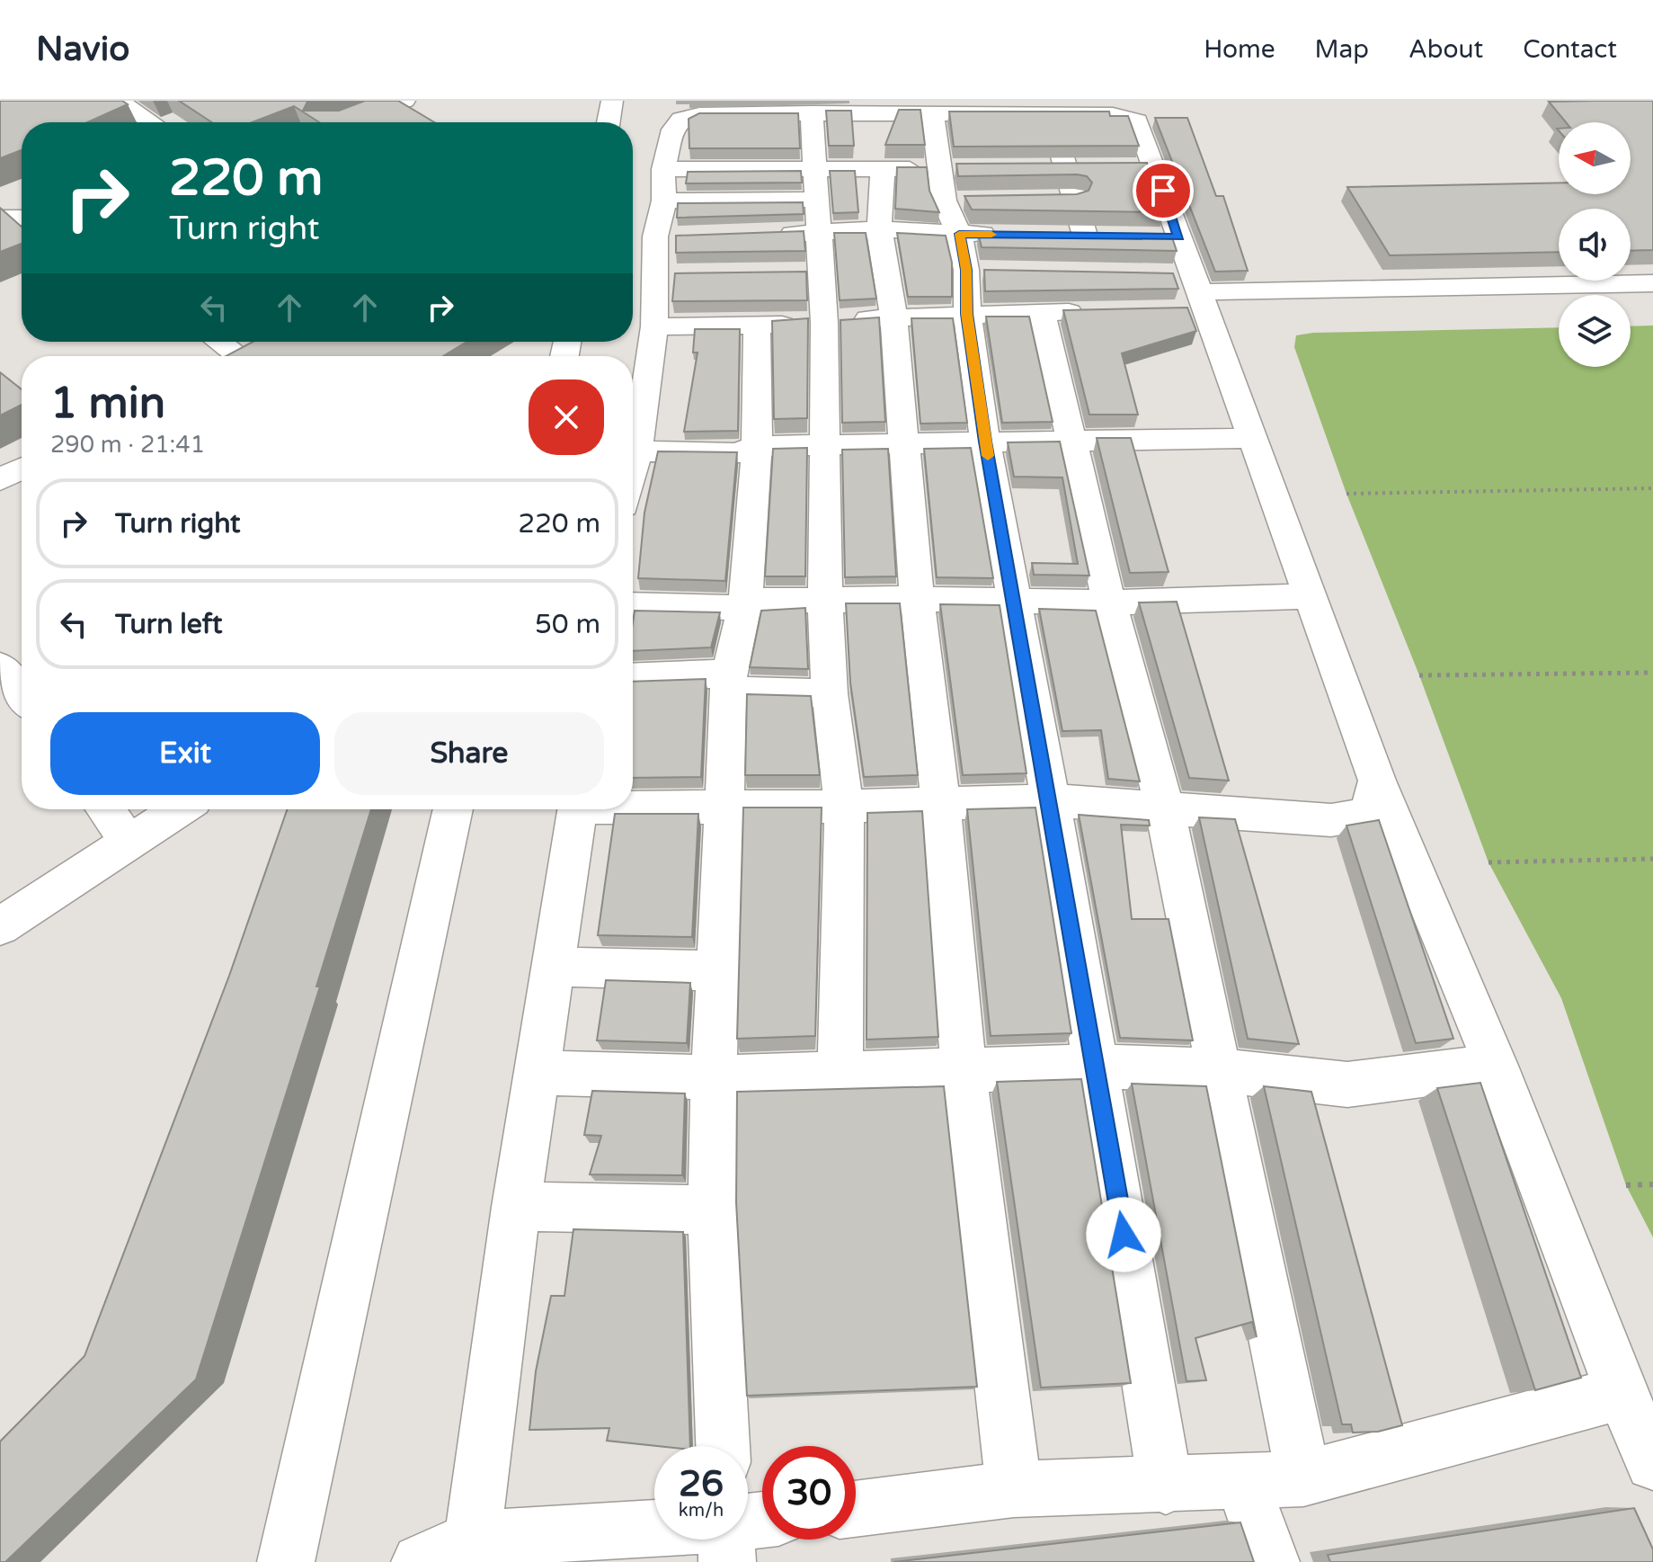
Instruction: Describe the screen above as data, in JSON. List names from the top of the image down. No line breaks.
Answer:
{"north":"left","page":{"header":"Navio","nav":["Home","Map","About","Contact"],"turn":["220 m","Turn right"],"heading":["1 min","290 m · 21:41"],"list":[{"name":"Turn right","value":"220 m"},{"name":"Turn left","value":"50 m"}],"buttons":["Exit","Share"],"speed":"26 km/h","limit":"30"}}
